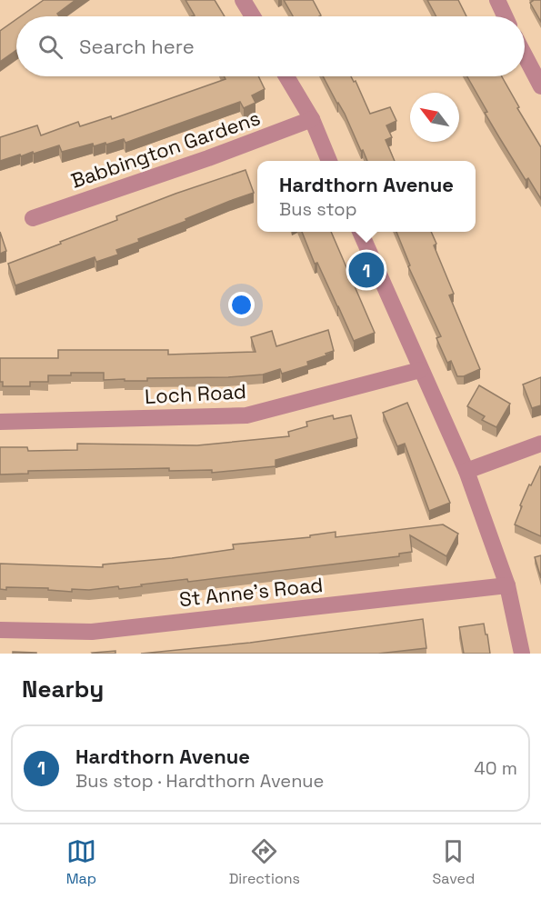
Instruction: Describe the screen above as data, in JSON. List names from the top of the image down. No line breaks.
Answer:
{"streets":{"street":["Babbington Gardens","Loch Road","St Anne's Road"]},"north":"top left","page":{"search":"Search here","popup":["Hardthorn Avenue","Bus stop"],"pins":"1","heading":"Nearby","list":[{"mark":"1","name":"Hardthorn Avenue","note":"Bus stop · Hardthorn Avenue","value":"40 m"}],"nav":["Map","Directions","Saved"]}}
